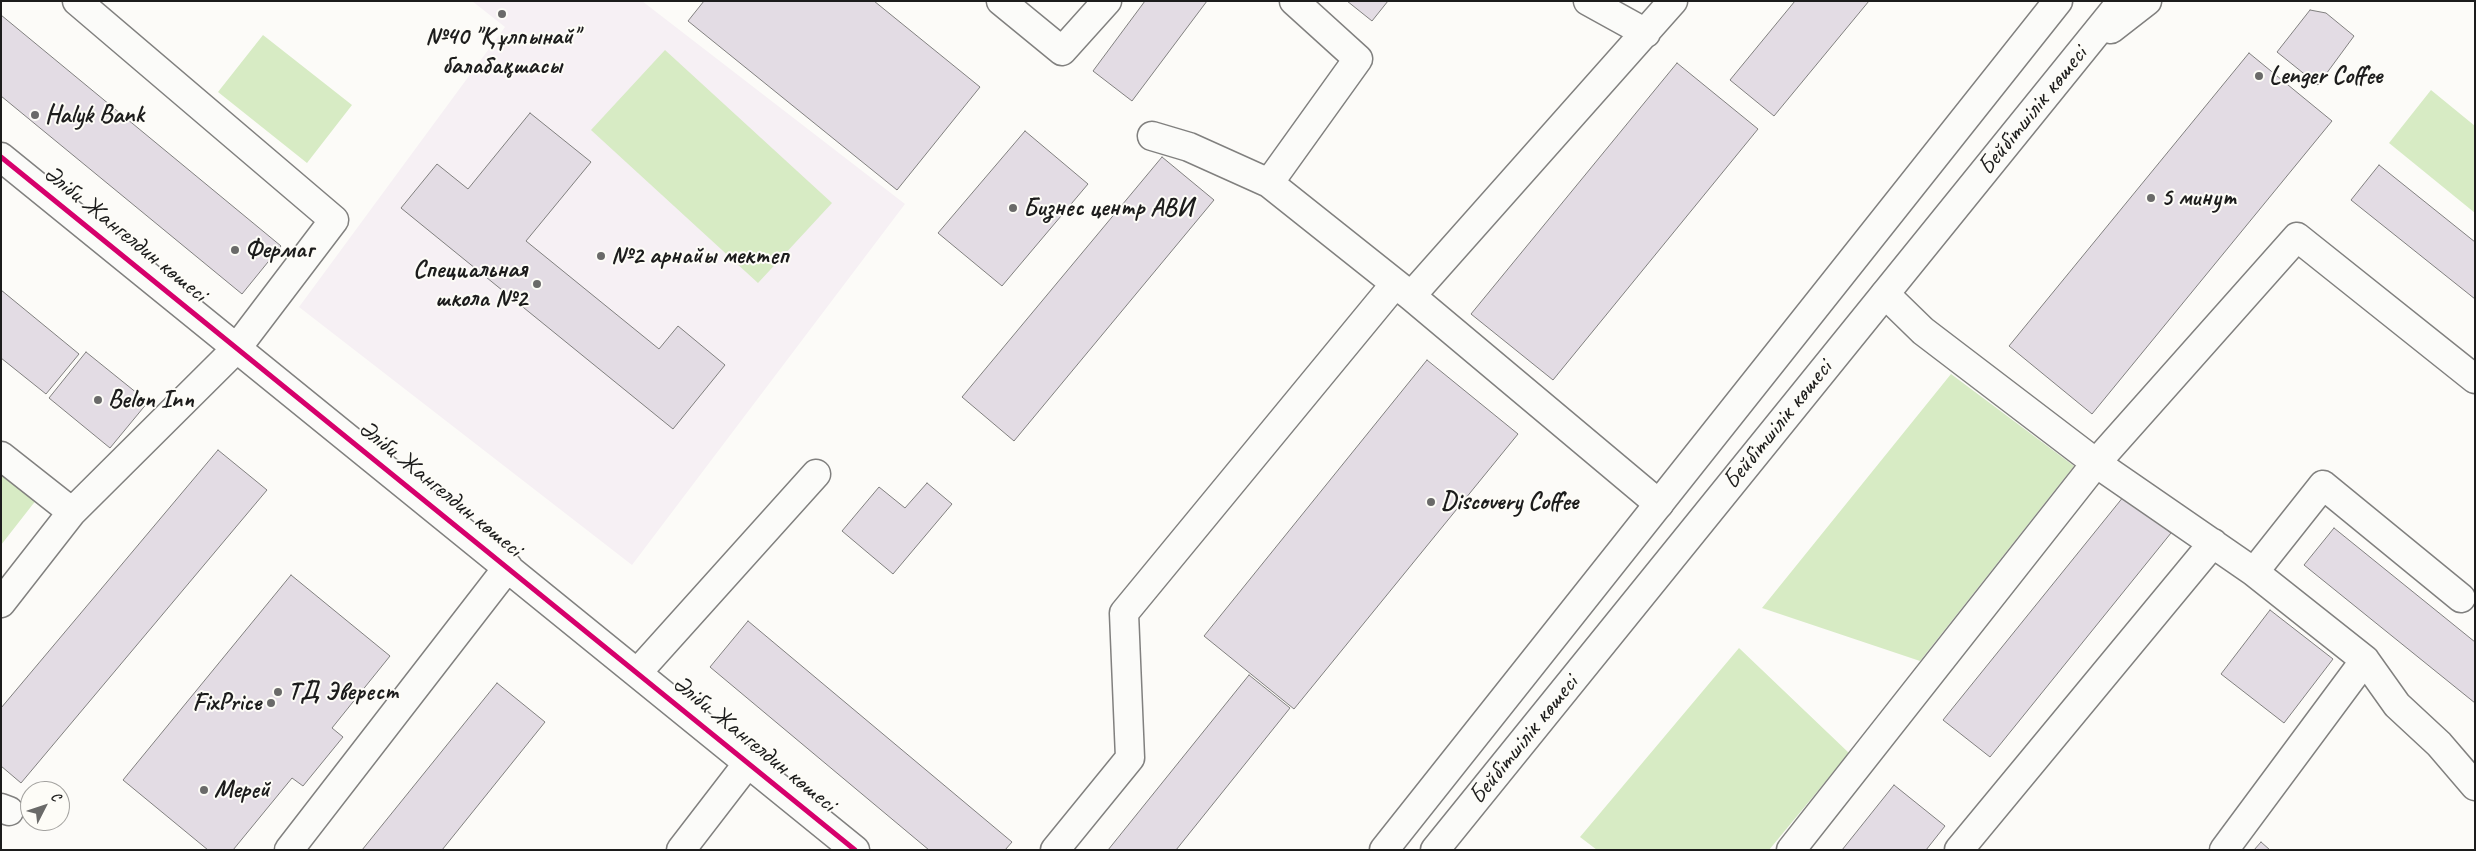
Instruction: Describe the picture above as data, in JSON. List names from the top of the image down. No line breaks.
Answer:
{"streets":{"main road":["Бейбітшілік көшесі","Әліби Жангелдин көшесі"]},"places":["№40 \"Құлпынай\" балабақшасы","Lenger Coffee","Halyk Bank","5 минут","Бизнес центр АВИ","Фермаг","№2 арнайы мектеп","Специальная школа №2","Belon Inn","Discovery Coffee","ТД Эверест","FixPrice","Мерей"],"north":"top right"}
